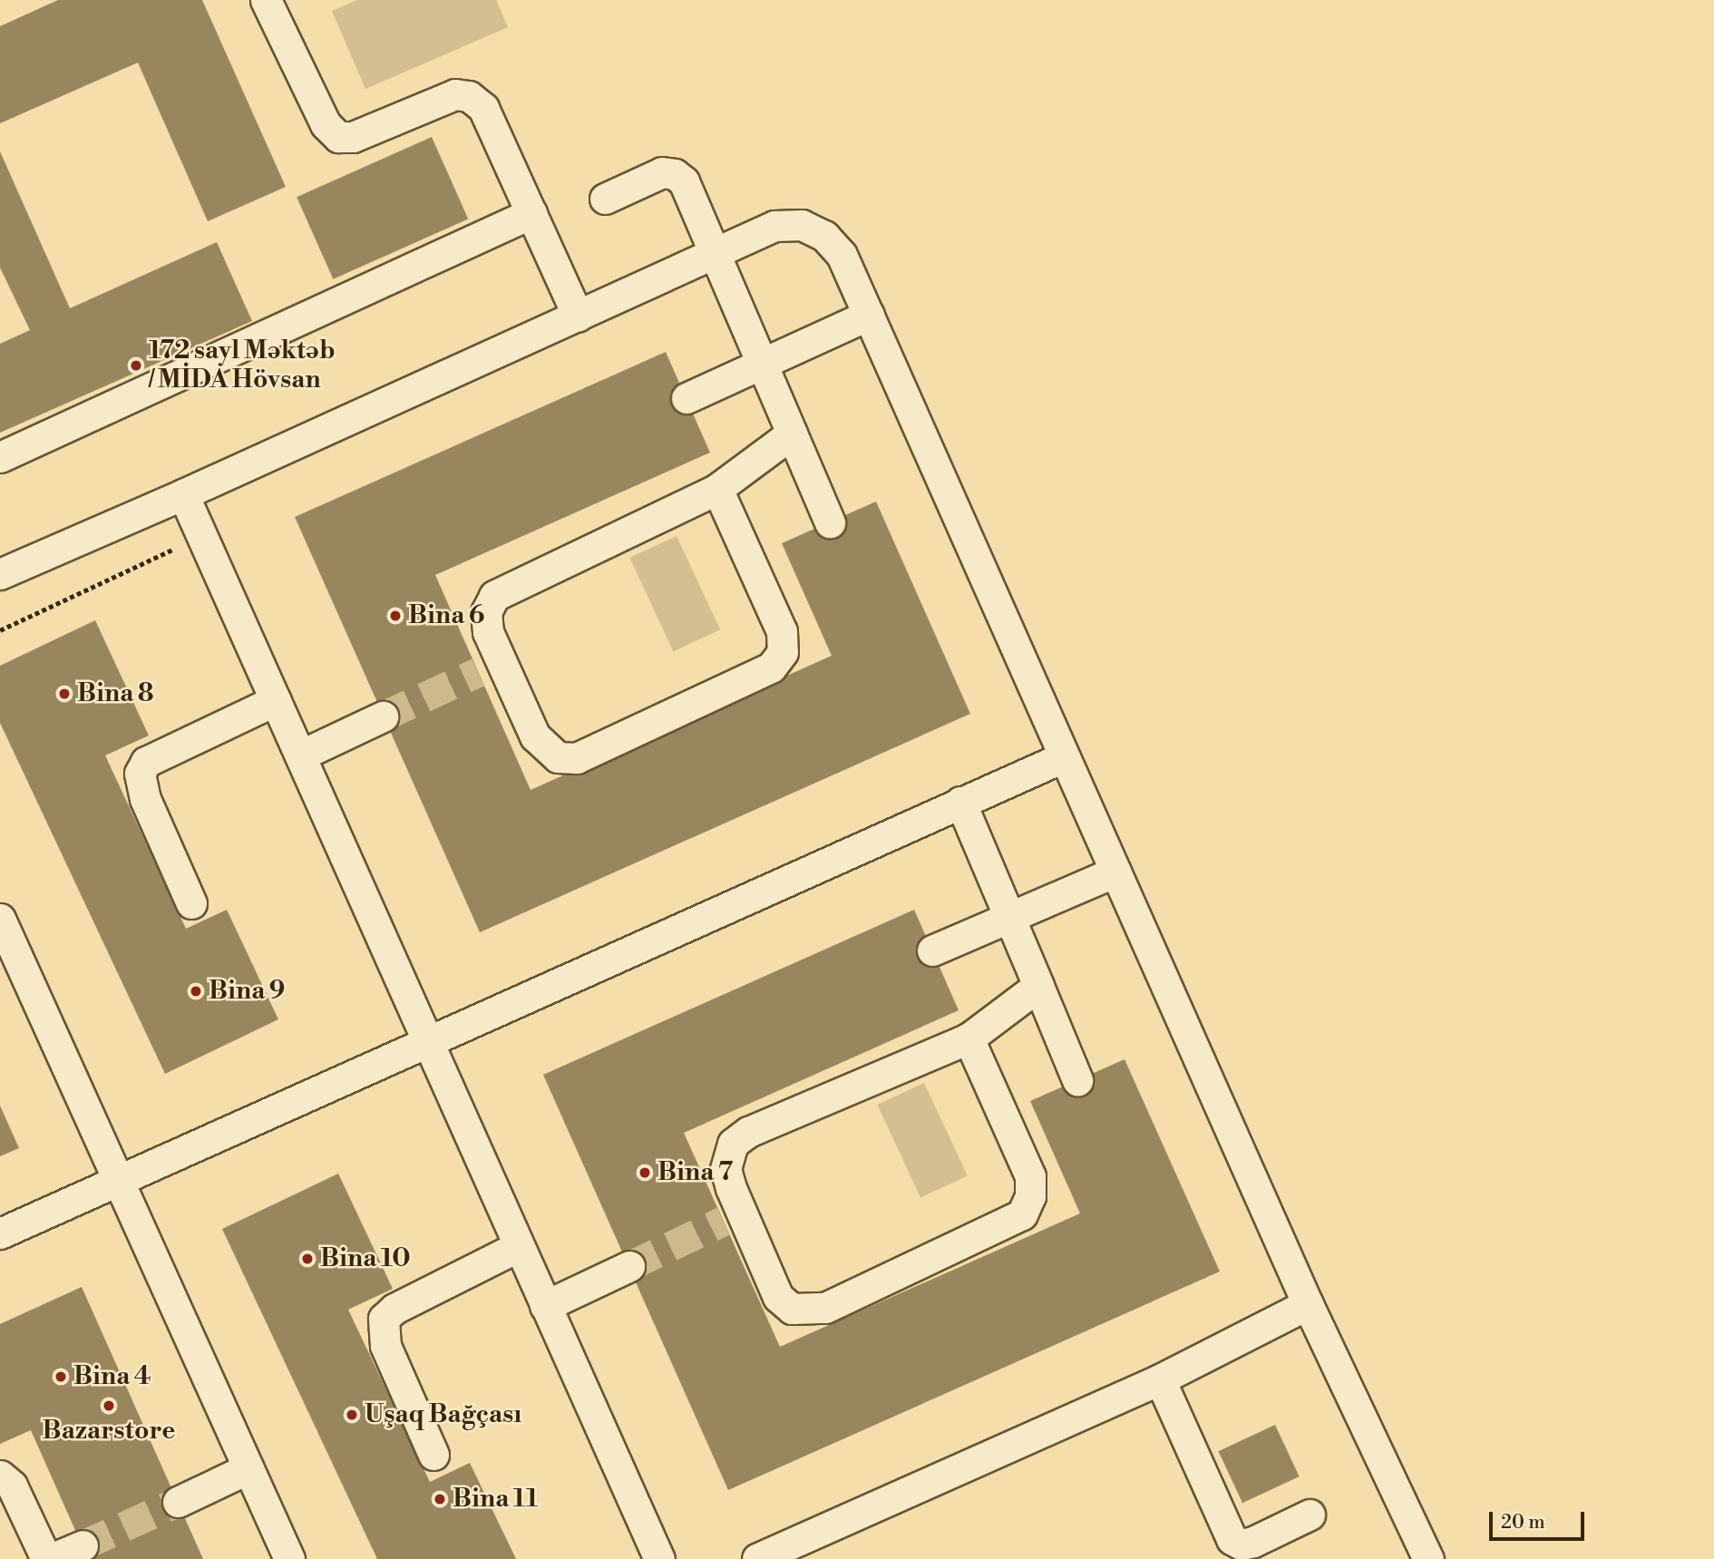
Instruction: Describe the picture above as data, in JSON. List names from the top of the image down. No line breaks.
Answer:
{"places":["172 sayl Məktəb / MİDA Hövsan","Bina 6","Bina 8","Bina 9","Bina 7","Bina 10","Bina 4","Bazarstore","Uşaq Bağçası","Bina 11"],"scale_bar":"20 m"}
